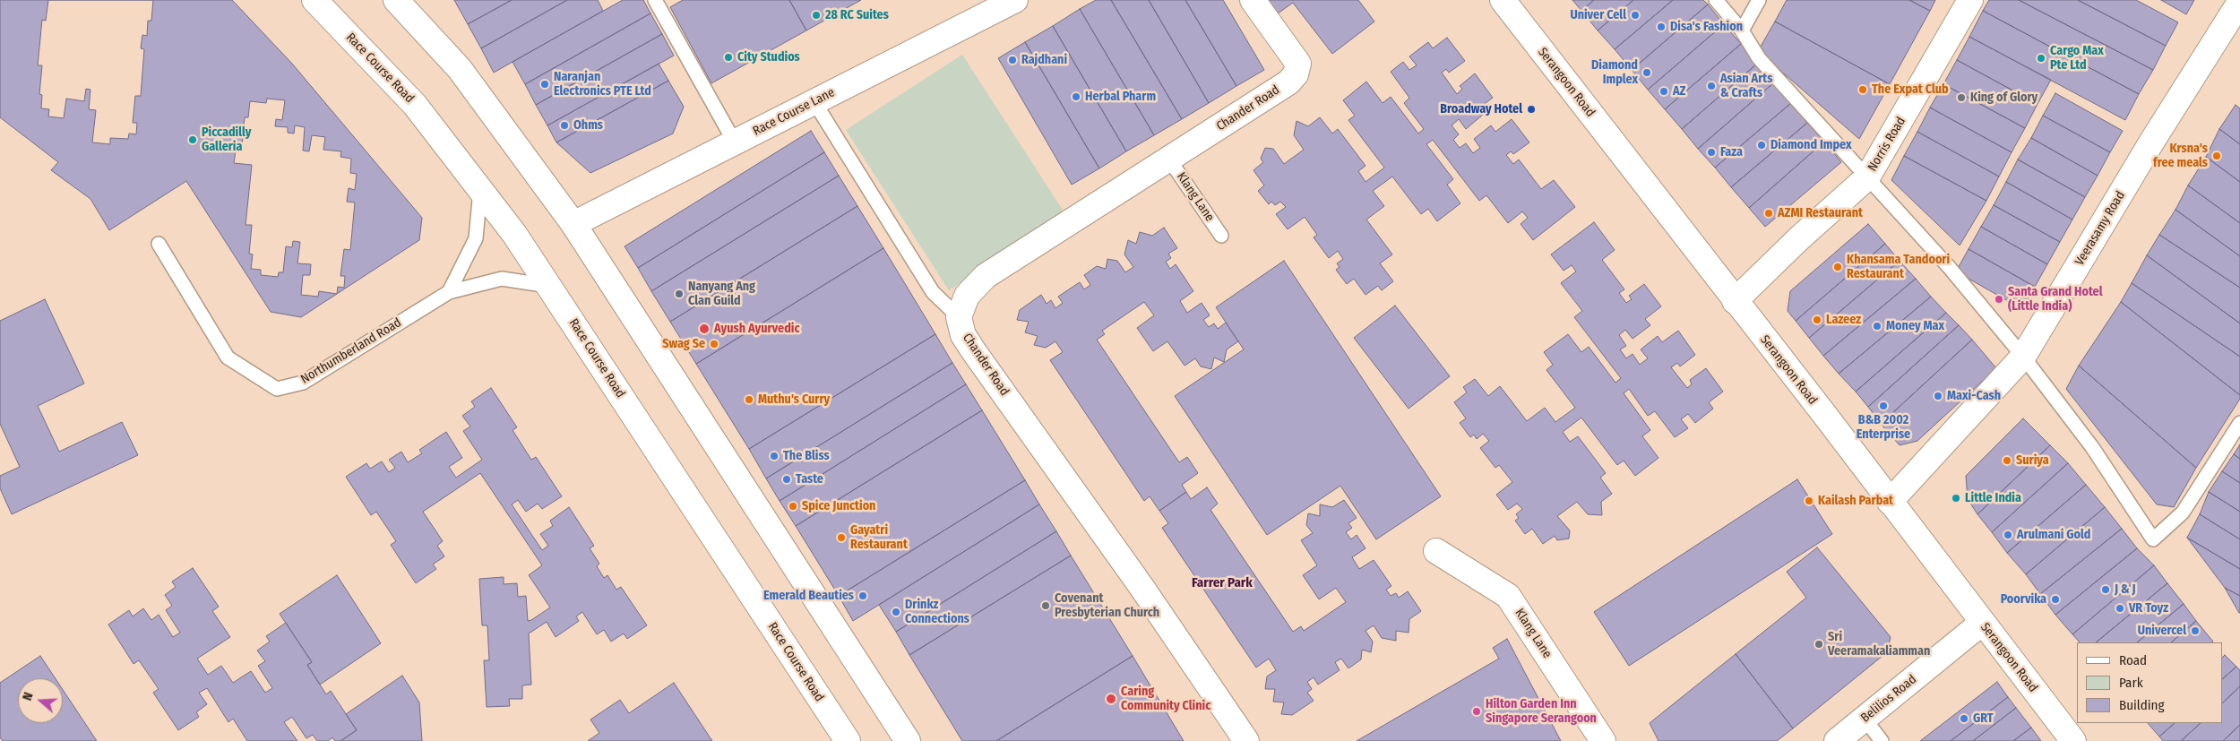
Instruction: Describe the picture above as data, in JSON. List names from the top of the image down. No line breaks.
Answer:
{"streets":{"street":["Race Course Road","Serangoon Road","Chander Road","Race Course Lane","Norris Road","Klang Lane","Veerasamy Road","Belilios Road"],"lane":["Northumberland Road"]},"crossings":[["Serangoon Road","Norris Road"],["Serangoon Road","Veerasamy Road"],["Serangoon Road","Belilios Road"],["Chander Road","Klang Lane"]],"districts":["Farrer Park"],"places":["28 RC Suites","Univer Cell","Disa's Fashion","City Studios","Cargo Max Pte Ltd","Rajdhani","Diamond Implex","Naranjan Electronics PTE Ltd","Asian Arts & Crafts","The Expat Club","AZ","Herbal Pharm","King of Glory","Broadway Hotel","Ohms","Piccadilly Galleria","Diamond Impex","Faza","Krsna's free meals","AZMI Restaurant","Khansama Tandoori Restaurant","Nanyang Ang Clan Guild","Santa Grand Hotel (Little India)","Lazeez","Money Max","Ayush Ayurvedic","Swag Se","Maxi-Cash","Muthu's Curry","B&B 2002 Enterprise","The Bliss","Suriya","Taste","Little India","Kailash Parbat","Spice Junction","Arulmani Gold","Gayatri Restaurant","J & J","Emerald Beauties","Poorvika","Covenant Presbyterian Church","VR Toyz","Drinkz Connections","Univercel","Sri Veeramakaliamman","Caring Community Clinic","Hilton Garden Inn Singapore Serangoon","GRT"],"legend":["Road","Park","Building"],"north":"left"}
